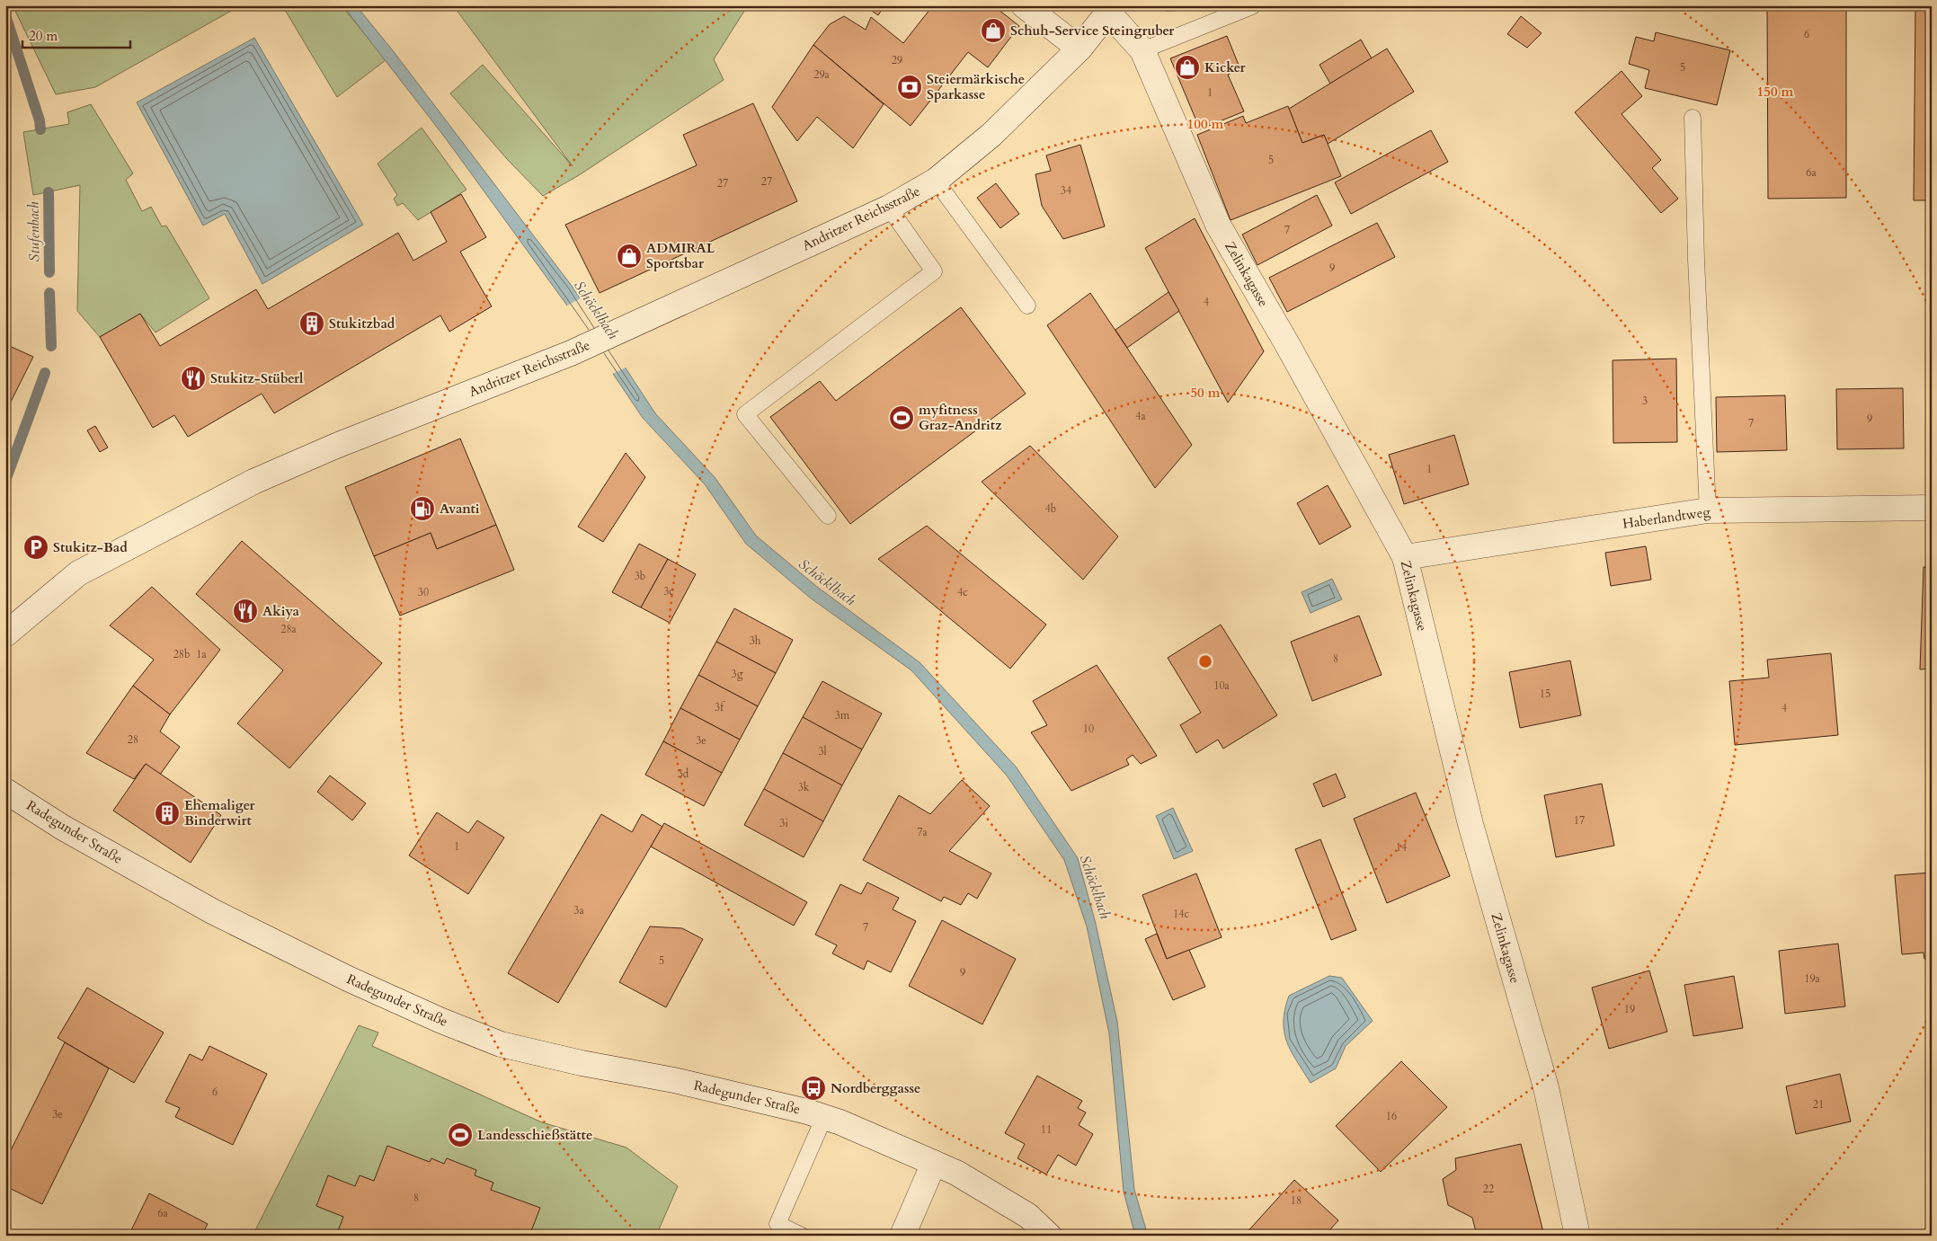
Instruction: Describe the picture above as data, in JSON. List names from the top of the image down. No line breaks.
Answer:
{"streets":{"street":["Andritzer Reichsstraße","Zelinkagasse","Haberlandtweg","Radegunder Straße"]},"crossings":[["Andritzer Reichsstraße","Zelinkagasse"],["Zelinkagasse","Haberlandtweg"]],"water":["Stufenbach","Schöcklbach"],"places":{"shop":["Schuh-Service Steingruber","Kicker","ADMIRAL Sportsbar"],"bank":["Steiermärkische Sparkasse"],"building":["Stukitzbad","Ehemaliger Binderwirt"],"restaurant":["Stukitz-Stüberl","Akiya"],"sports":["myfitness Graz-Andritz","Landesschießstätte"],"fuel station":["Avanti"],"parking":["Stukitz-Bad"],"bus stop":["Nordberggasse"]},"house_numbers":["6","29","5","29a","1","5","6a","27","27","34","7","9","4","3","4a","9","7","1","4b","3b","3c","30","4c","28a","3h","28b","1a","8","3g","10a","15","3f","4","3m","10","28","3e","3l","3d","3k","17","3i","7a","1","14","3a","14c","7","5","9","19a","19","6","21","3e","16","11","22","8","18","6a"],"scale_bar":"20 m","rings":["150 m","100 m","50 m"]}
